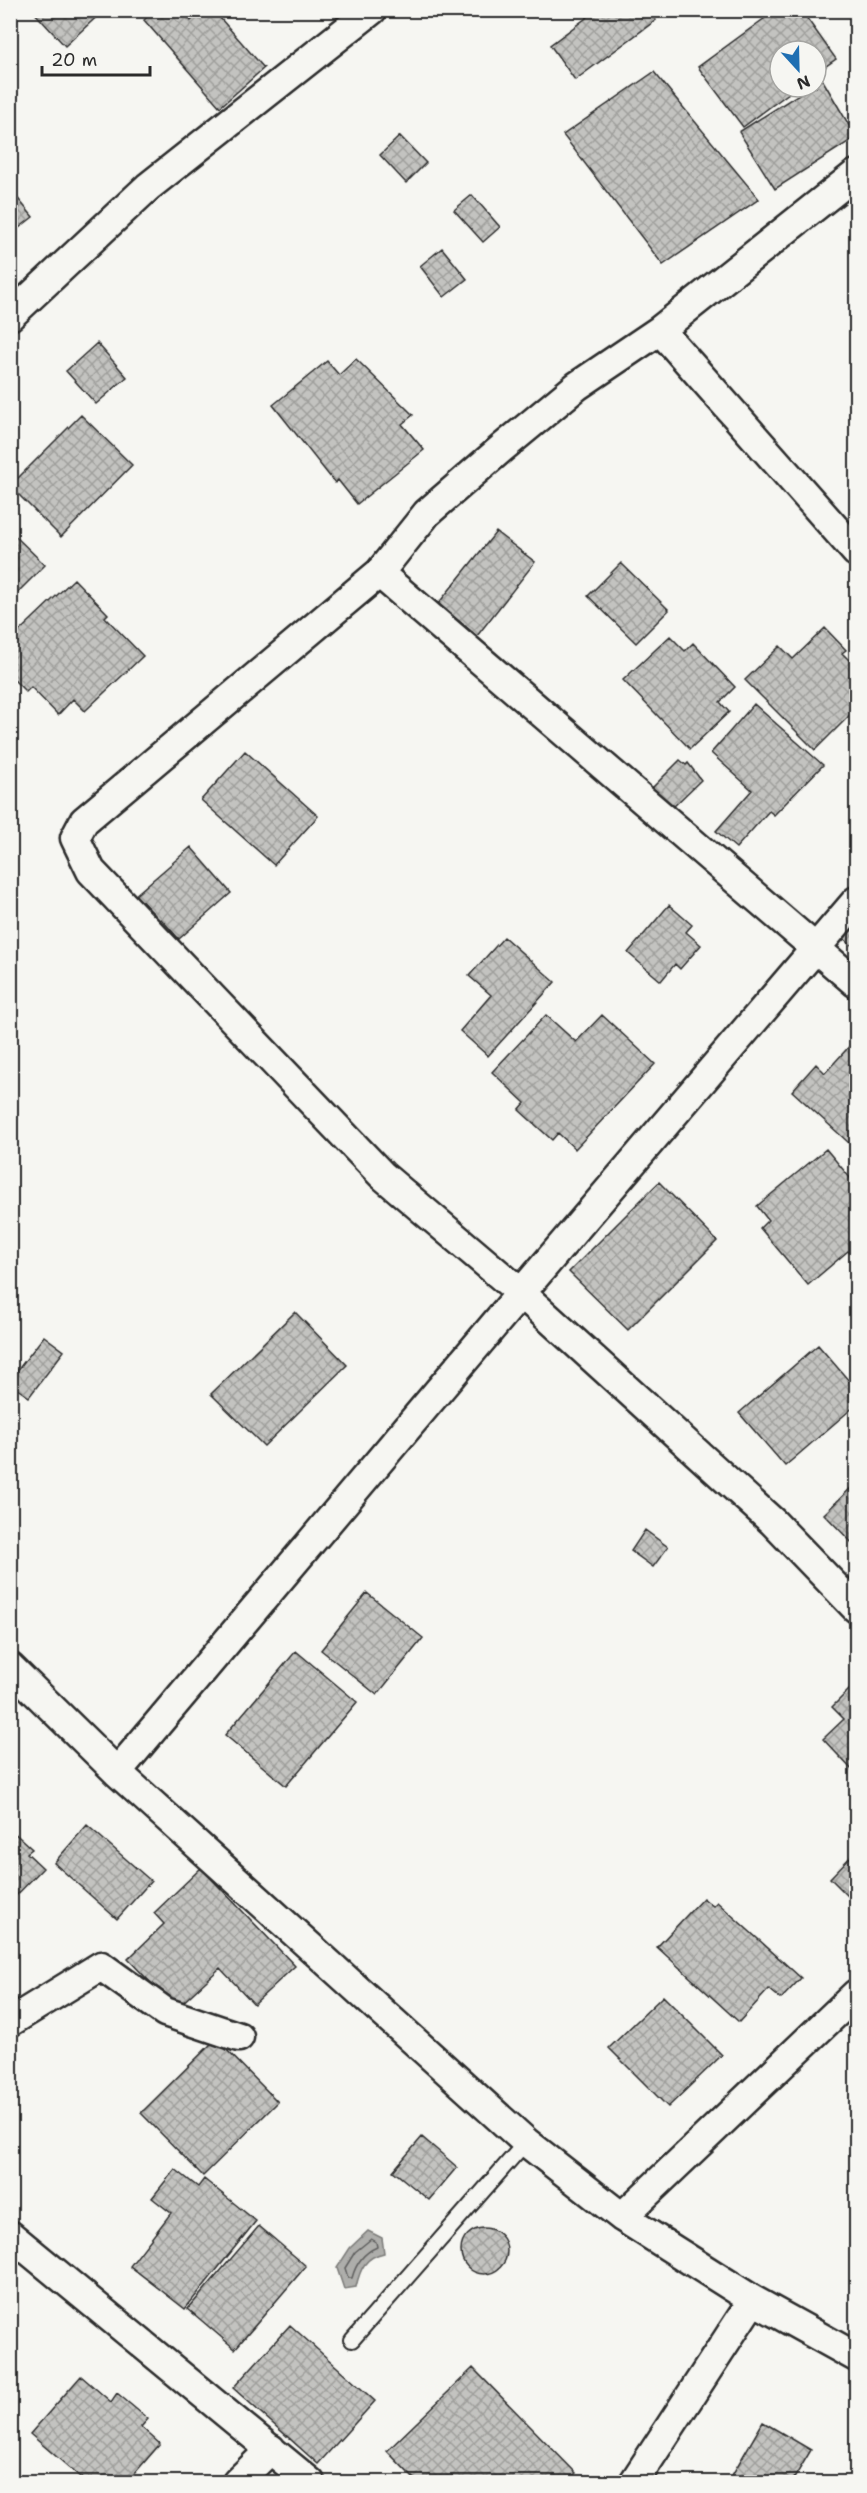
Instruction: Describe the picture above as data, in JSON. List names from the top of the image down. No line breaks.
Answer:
{"scale_bar":"20 m","north":"bottom"}
